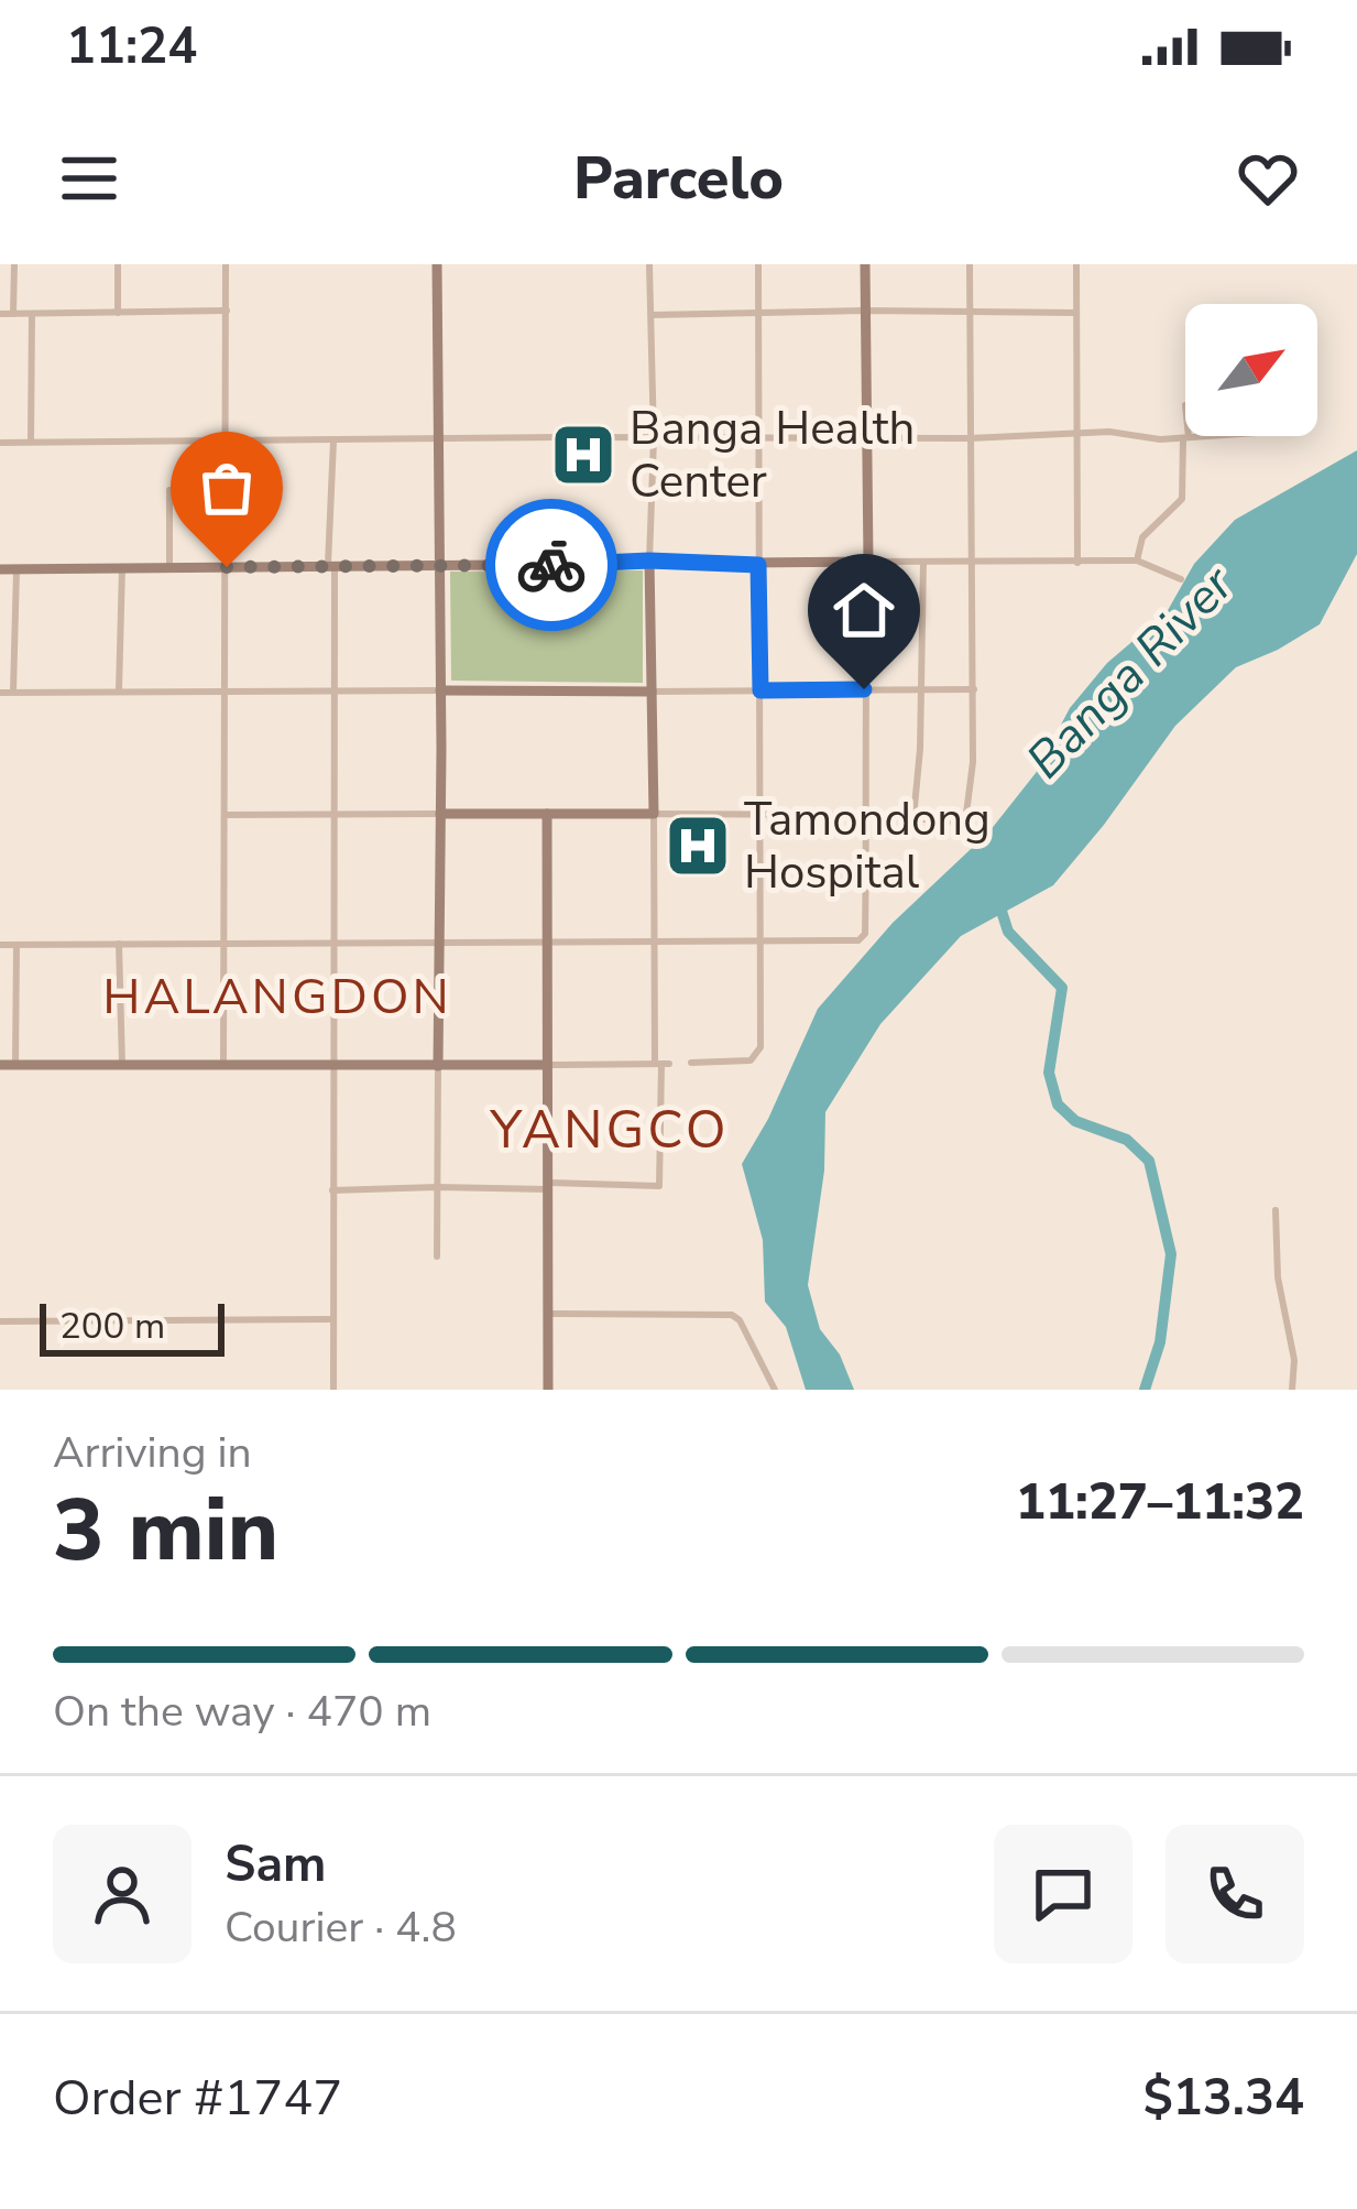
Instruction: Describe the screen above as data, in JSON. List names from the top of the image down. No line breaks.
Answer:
{"districts":["HALANGDON","YANGCO"],"water":["Banga River"],"places":{"hospital":["Banga Health Center","Tamondong Hospital"]},"scale_bar":"200 m","north":"top right","page":{"status":"11:24","header":"Parcelo","scale":"200 m","heading":["3 min","Arriving in","11:27–11:32"],"panel":["Sam","Courier · 4.8","Order #1747","$13.34"],"bar":"On the way · 470 m"}}
